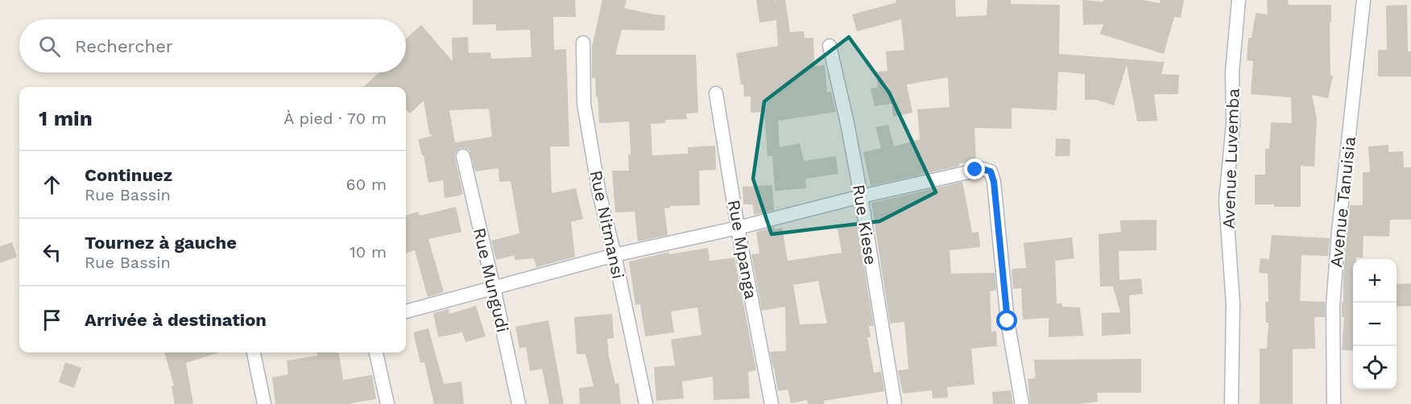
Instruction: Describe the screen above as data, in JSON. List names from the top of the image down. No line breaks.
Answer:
{"streets":{"street":["Avenue Luvemba","Avenue Tanuisia","Rue Nitmansi","Rue Kiese","Rue Mpanga","Rue Mungudi"]},"page":{"search":"Rechercher","heading":["1 min","À pied · 70 m"],"list":[["Continuez","Rue Bassin","60 m"],["Tournez à gauche","Rue Bassin","10 m"],"Arrivée à destination"],"map_buttons":["+","−"]}}
